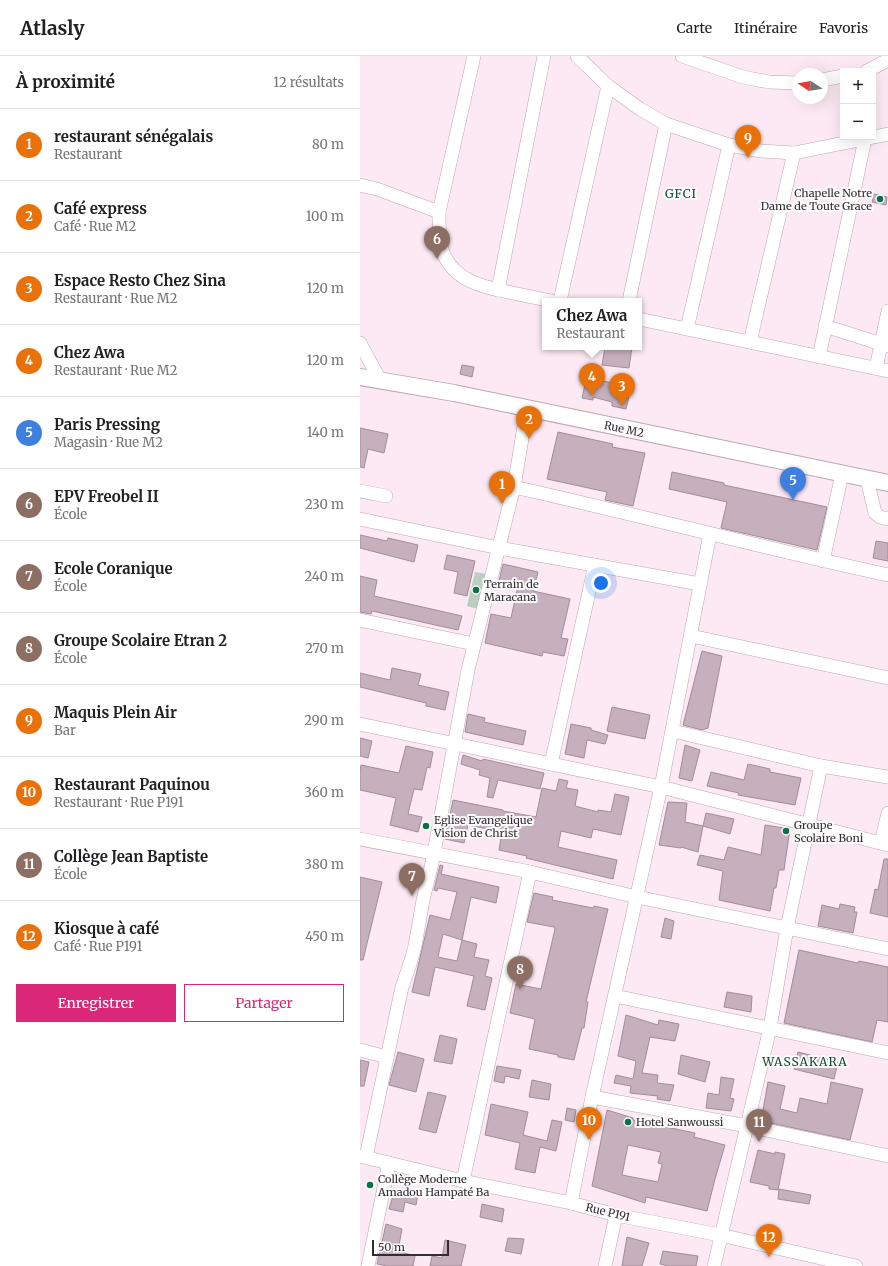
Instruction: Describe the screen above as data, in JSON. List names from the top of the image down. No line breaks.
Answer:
{"streets":{"main road":["Rue M2"],"street":["Rue P191"]},"districts":["GFCI","WASSAKARA"],"places":["Chapelle Notre Dame de Toute Grace","Terrain de Maracana","Eglise Evangelique Vision de Christ","Groupe Scolaire Boni","Hotel Sanwoussi","Collège Moderne Amadou Hampaté Ba"],"scale_bar":"50 m","north":"left","page":{"header":"Atlasly","nav":["Carte","Itinéraire","Favoris"],"heading":["À proximité","12 résultats"],"map_buttons":["+","−"],"list":[{"mark":"1","name":"restaurant sénégalais","note":"Restaurant","value":"80 m"},{"mark":"2","name":"Café express","note":"Café · Rue M2","value":"100 m"},{"mark":"3","name":"Espace Resto Chez Sina","note":"Restaurant · Rue M2","value":"120 m"},{"mark":"4","name":"Chez Awa","note":"Restaurant · Rue M2","value":"120 m"},{"mark":"5","name":"Paris Pressing","note":"Magasin · Rue M2","value":"140 m"},{"mark":"6","name":"EPV Freobel II","note":"École","value":"230 m"},{"mark":"7","name":"Ecole Coranique","note":"École","value":"240 m"},{"mark":"8","name":"Groupe Scolaire Etran 2","note":"École","value":"270 m"},{"mark":"9","name":"Maquis Plein Air","note":"Bar","value":"290 m"},{"mark":"10","name":"Restaurant Paquinou","note":"Restaurant · Rue P191","value":"360 m"},{"mark":"11","name":"Collège Jean Baptiste","note":"École","value":"380 m"},{"mark":"12","name":"Kiosque à café","note":"Café · Rue P191","value":"450 m"}],"pins":["9","6","4","3","2","5","1","7","8","10","11","12"],"popup":["Chez Awa","Restaurant"],"buttons":["Enregistrer","Partager"],"scale":"50 m"}}
